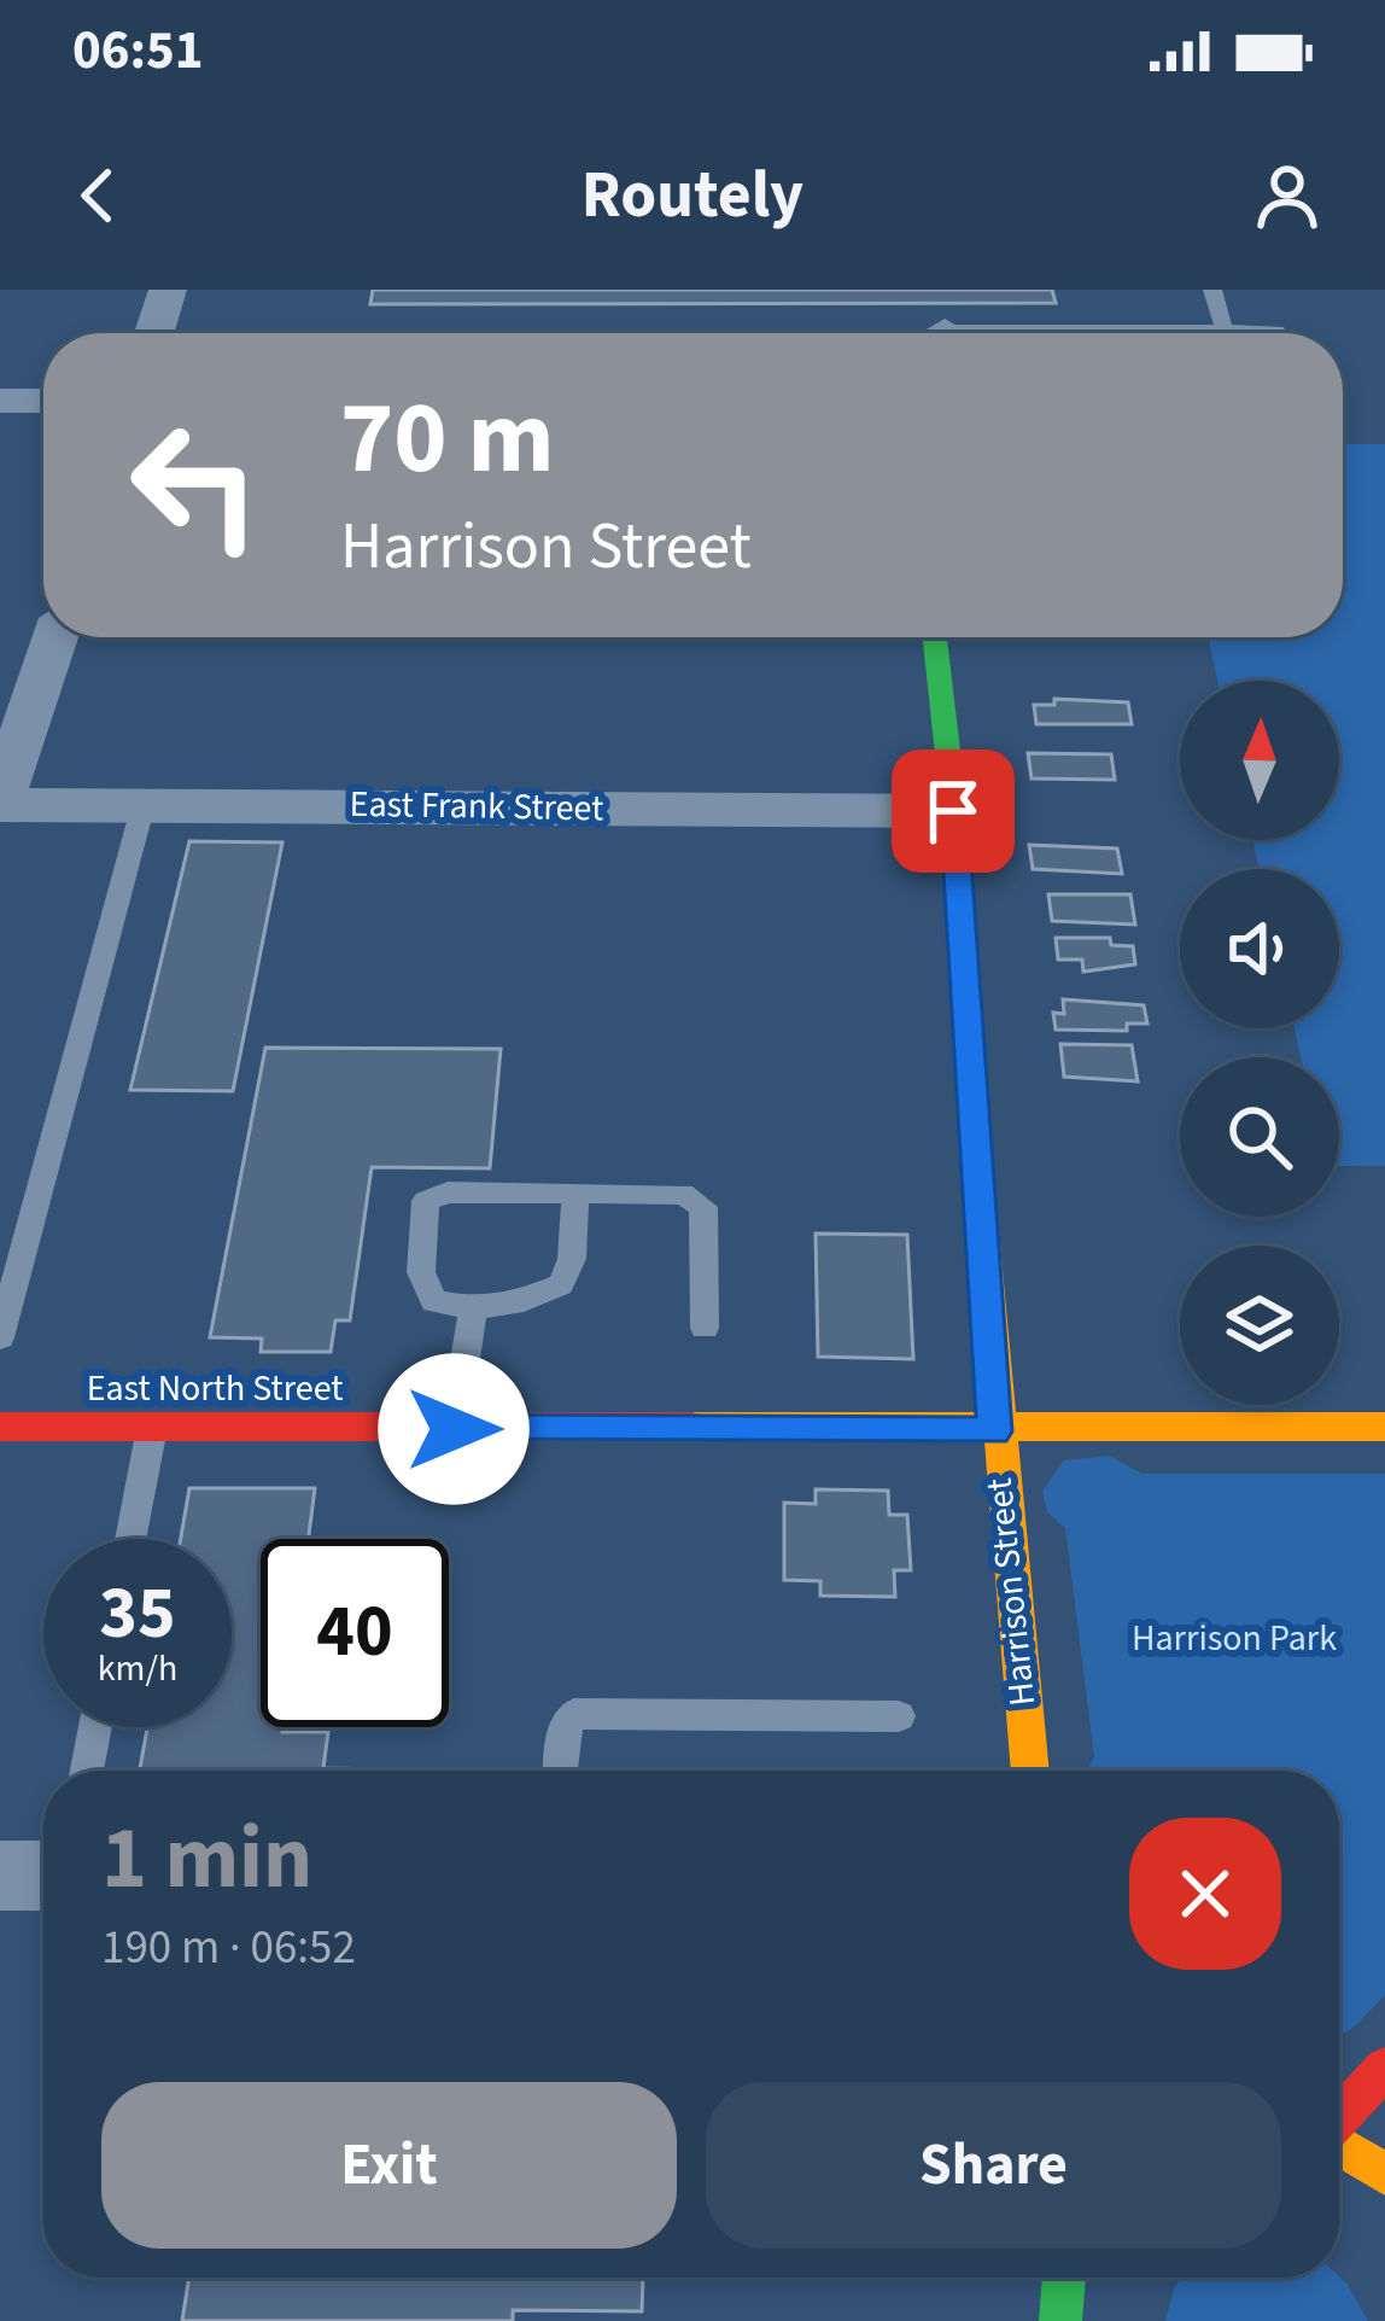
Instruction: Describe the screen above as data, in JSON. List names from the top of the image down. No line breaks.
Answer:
{"streets":{"street":["East Frank Street","East North Street","Harrison Street"]},"crossings":[["East Frank Street","Harrison Street"],["East North Street","Harrison Street"]],"parks":["Harrison Park"],"north":"top","page":{"status":"06:51","header":"Routely","turn":["70 m","Harrison Street"],"speed":"35 km/h","limit":"40","heading":["1 min","190 m · 06:52"],"buttons":["Exit","Share"]}}
